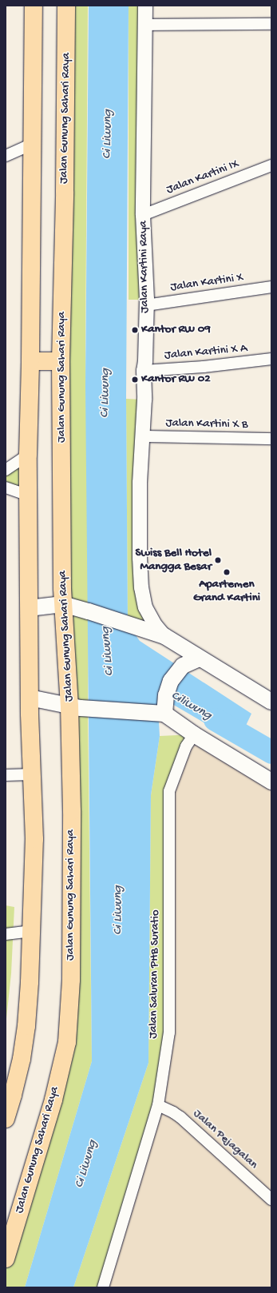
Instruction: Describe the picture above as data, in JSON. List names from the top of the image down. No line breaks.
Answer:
{"streets":{"main road":["Jalan Gunung Sahari Raya"],"street":["Jalan Kartini IX","Jalan Kartini Raya","Jalan Kartini X","Jalan Kartini X A","Jalan Kartini X B","Jalan Saluran PHB Suratio","Jalan Pejagalan"]},"crossings":[["Jalan Kartini IX","Jalan Kartini Raya"],["Jalan Kartini Raya","Jalan Kartini X"],["Jalan Kartini Raya","Jalan Kartini X A"],["Jalan Kartini Raya","Jalan Kartini X B"],["Jalan Saluran PHB Suratio","Jalan Pejagalan"]],"water":["Ci Liwung","Ciliwung"],"places":["Kantor RW 09","Kantor RW 02","Swiss Bell Hotel Mangga Besar","Apartemen Grand Kartini"]}
